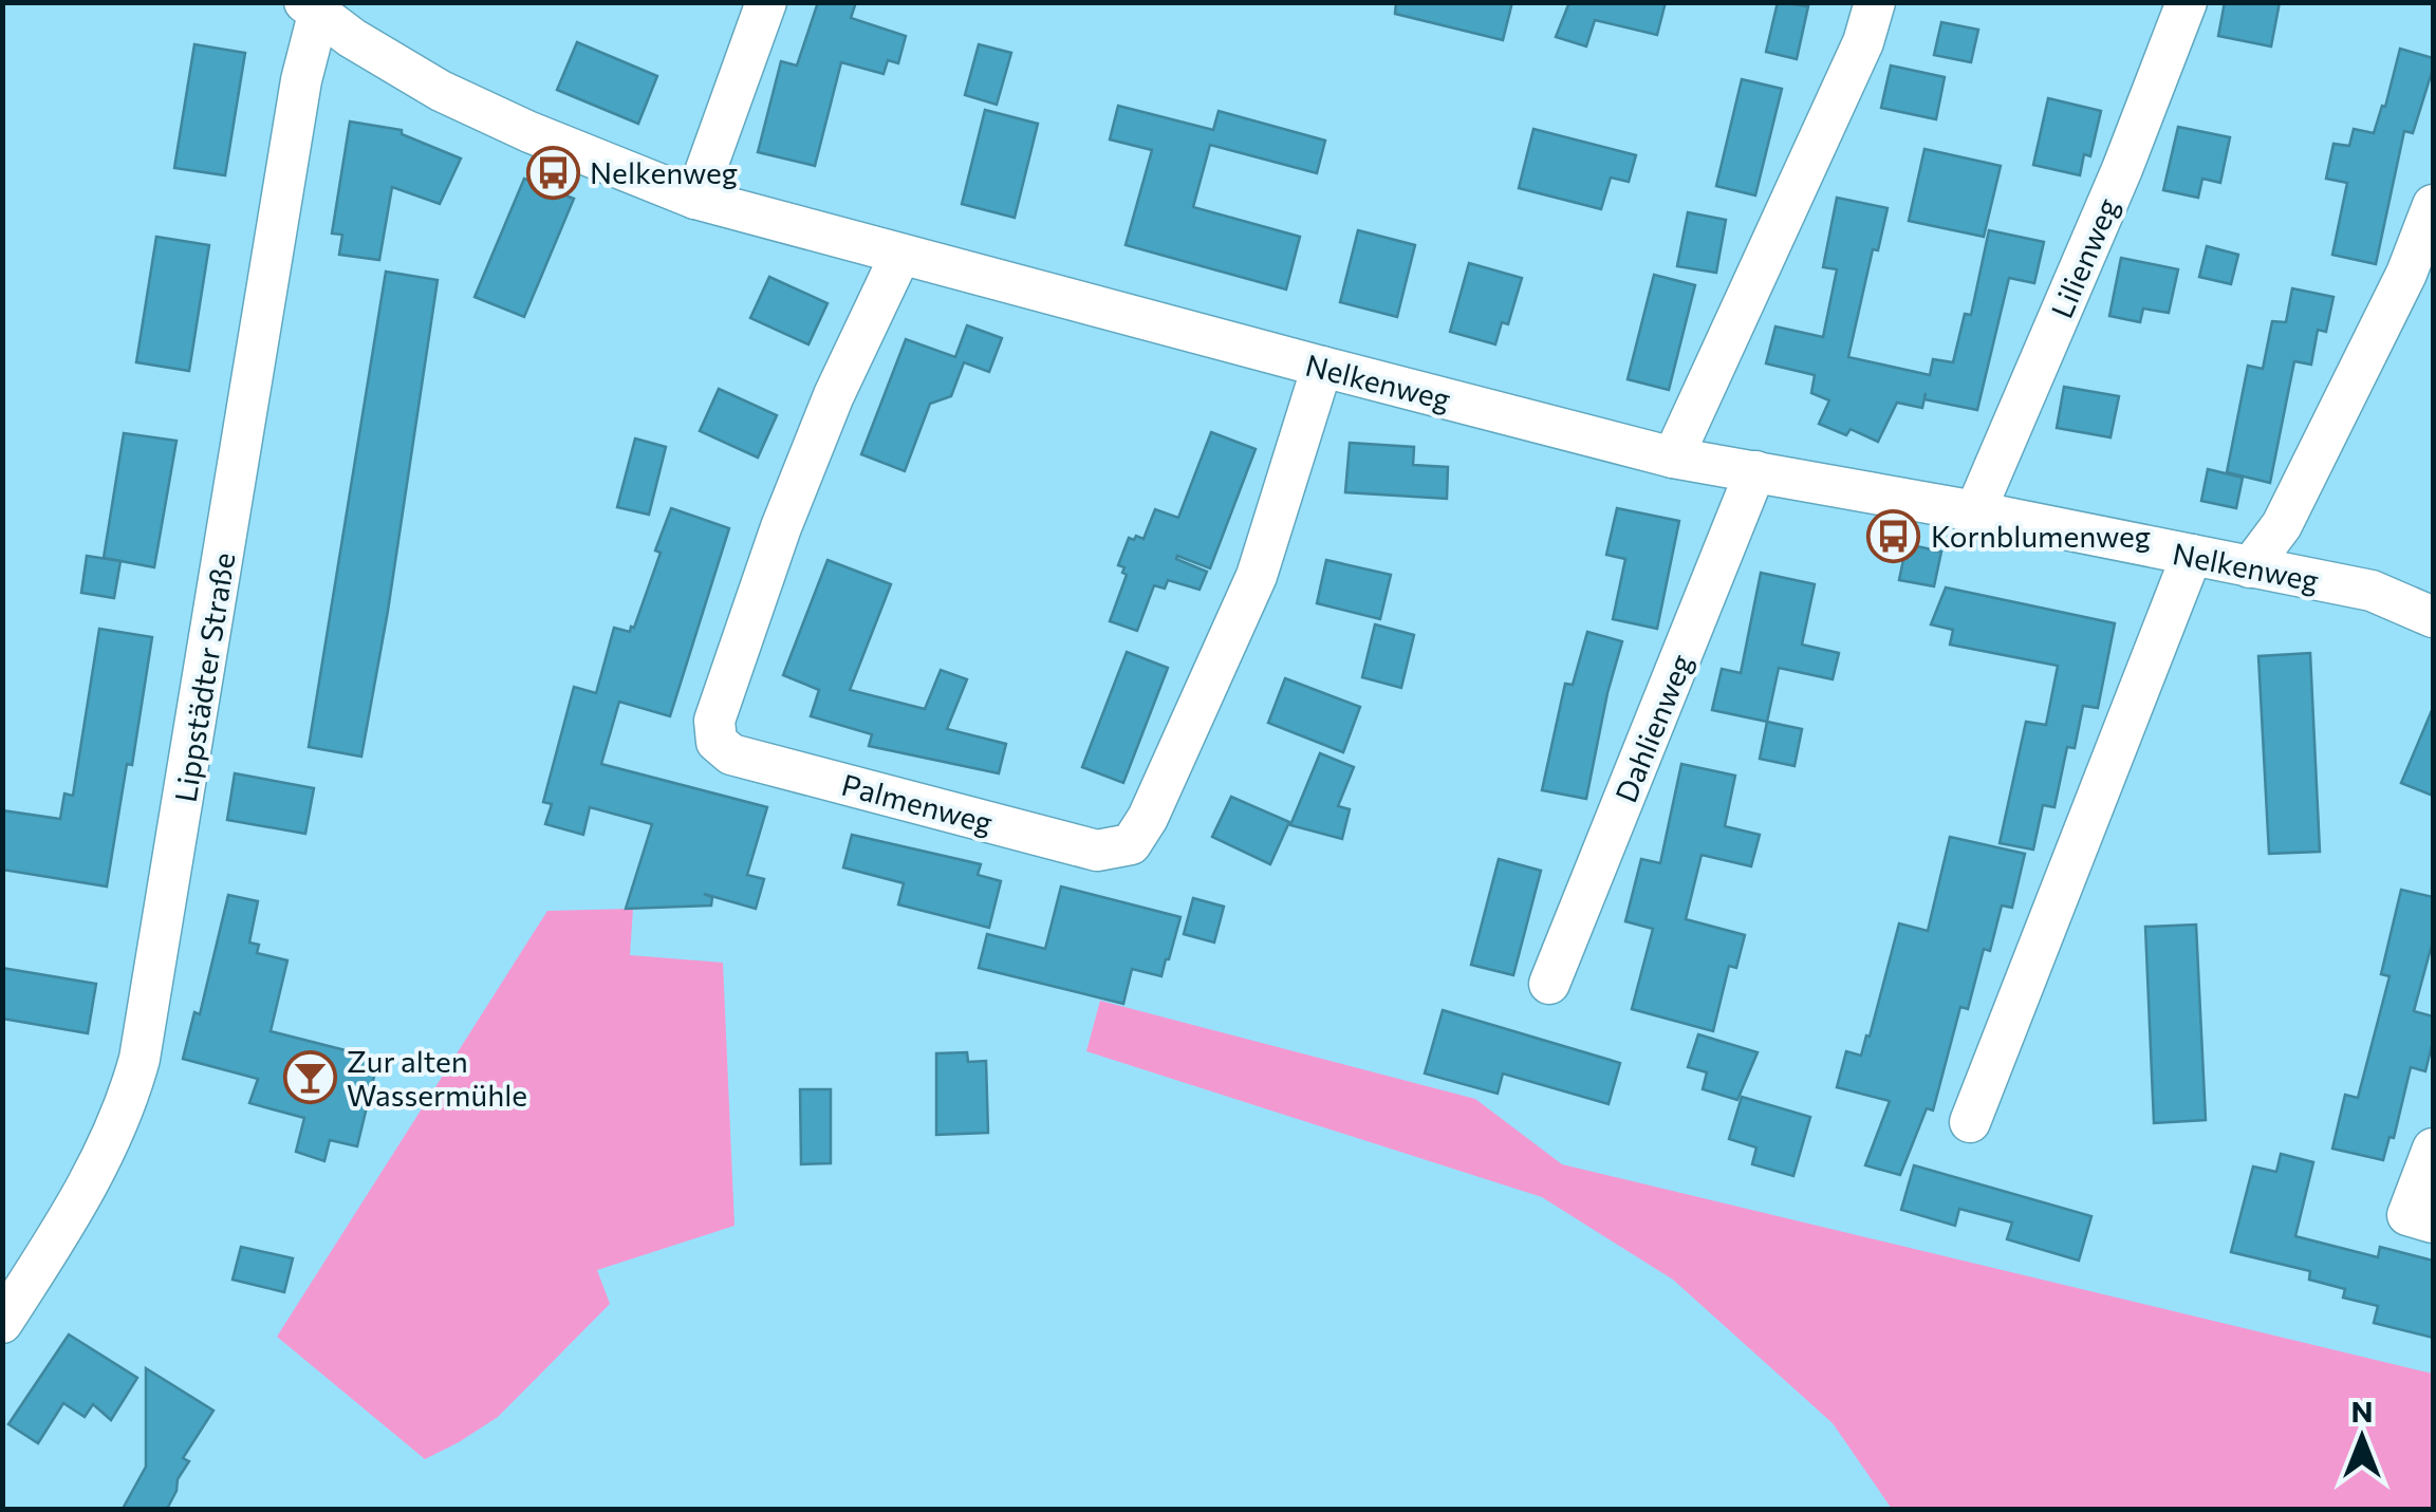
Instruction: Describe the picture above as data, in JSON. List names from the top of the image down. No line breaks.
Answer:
{"streets":{"street":["Lilienweg","Nelkenweg","Lippstädter Straße","Dahlienweg","Palmenweg"]},"crossings":[["Lilienweg","Nelkenweg"],["Nelkenweg","Lippstädter Straße"],["Nelkenweg","Dahlienweg"],["Nelkenweg","Palmenweg"]],"places":{"bus stop":["Nelkenweg","Kornblumenweg"],"bar":["Zur alten Wassermühle"]},"north":"top"}
